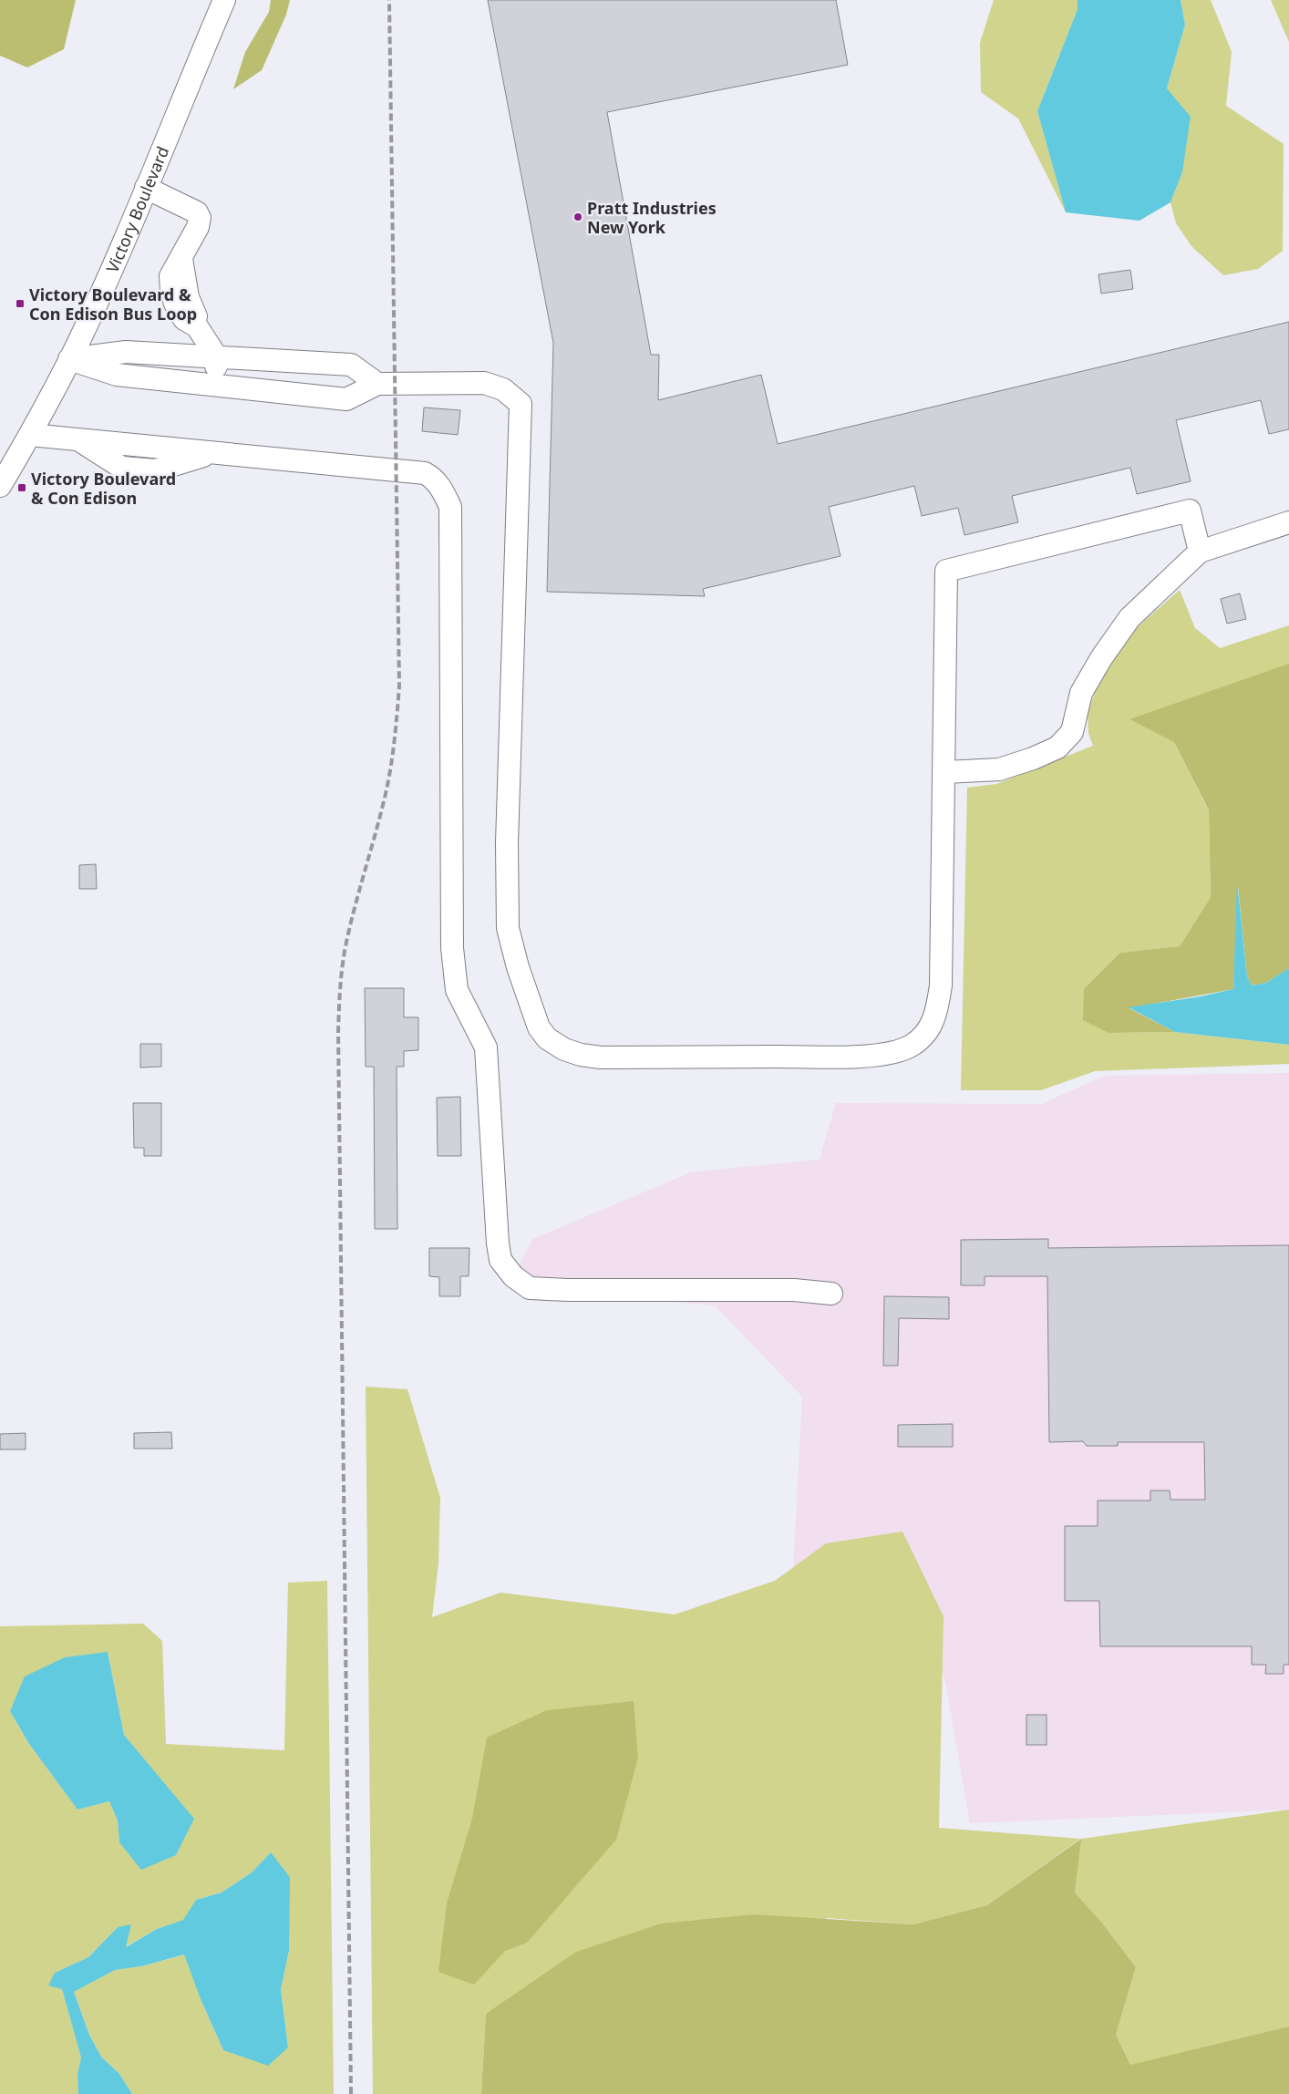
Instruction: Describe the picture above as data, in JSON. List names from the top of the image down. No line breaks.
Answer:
{"streets":{"street":["Victory Boulevard"]},"places":{"other":["Pratt Industries New York"],"transit":["Victory Boulevard & Con Edison Bus Loop","Victory Boulevard & Con Edison"]}}
